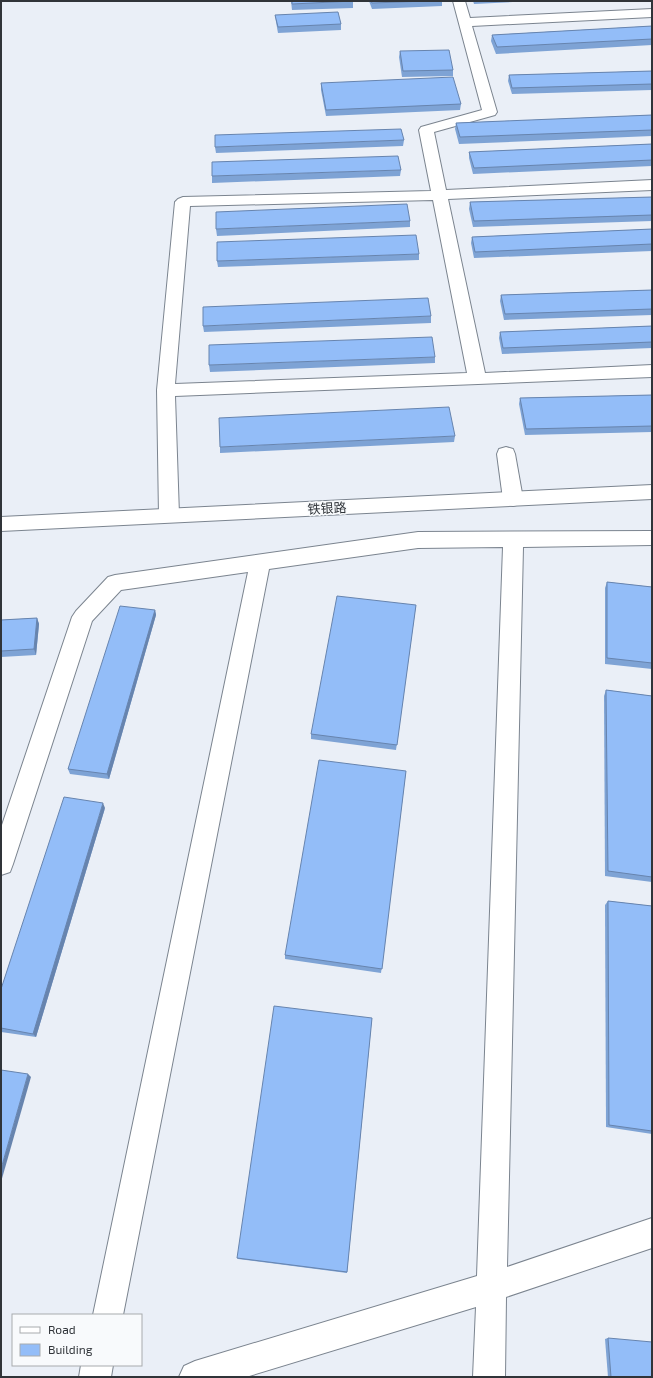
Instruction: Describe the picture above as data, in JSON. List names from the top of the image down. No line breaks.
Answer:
{"streets":{"main road":["铁银路"]},"legend":["Road","Building"]}
